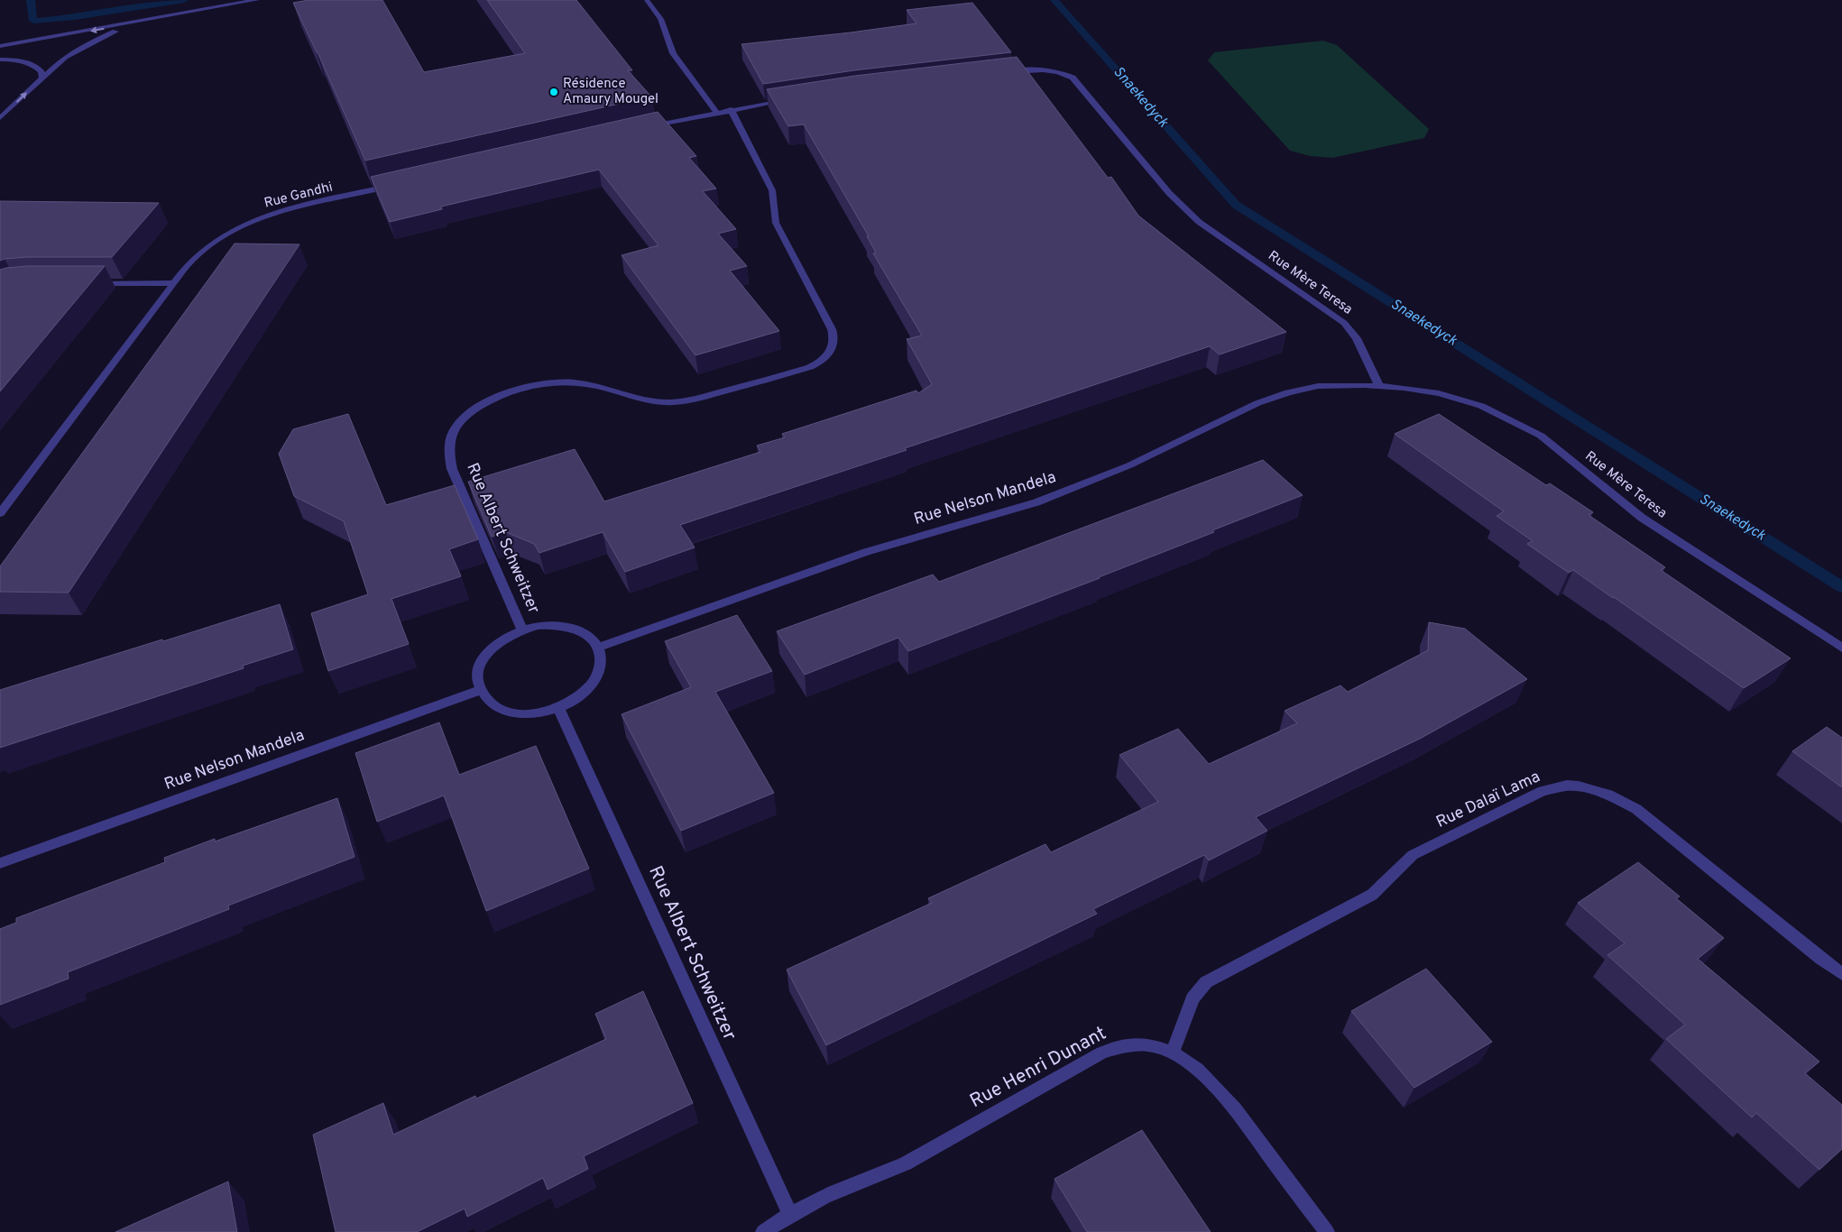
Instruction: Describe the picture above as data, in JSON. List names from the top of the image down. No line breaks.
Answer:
{"streets":{"street":["Rue Gandhi","Rue Mère Teresa","Rue Nelson Mandela","Rue Albert Schweitzer","Rue Dalaï Lama","Rue Henri Dunant"]},"crossings":[["Rue Mère Teresa","Rue Nelson Mandela"],["Rue Nelson Mandela","Rue Albert Schweitzer"],["Rue Albert Schweitzer","Rue Henri Dunant"],["Rue Dalaï Lama","Rue Henri Dunant"]],"water":["Snaekedyck"],"places":["Résidence Amaury Mougel"]}
